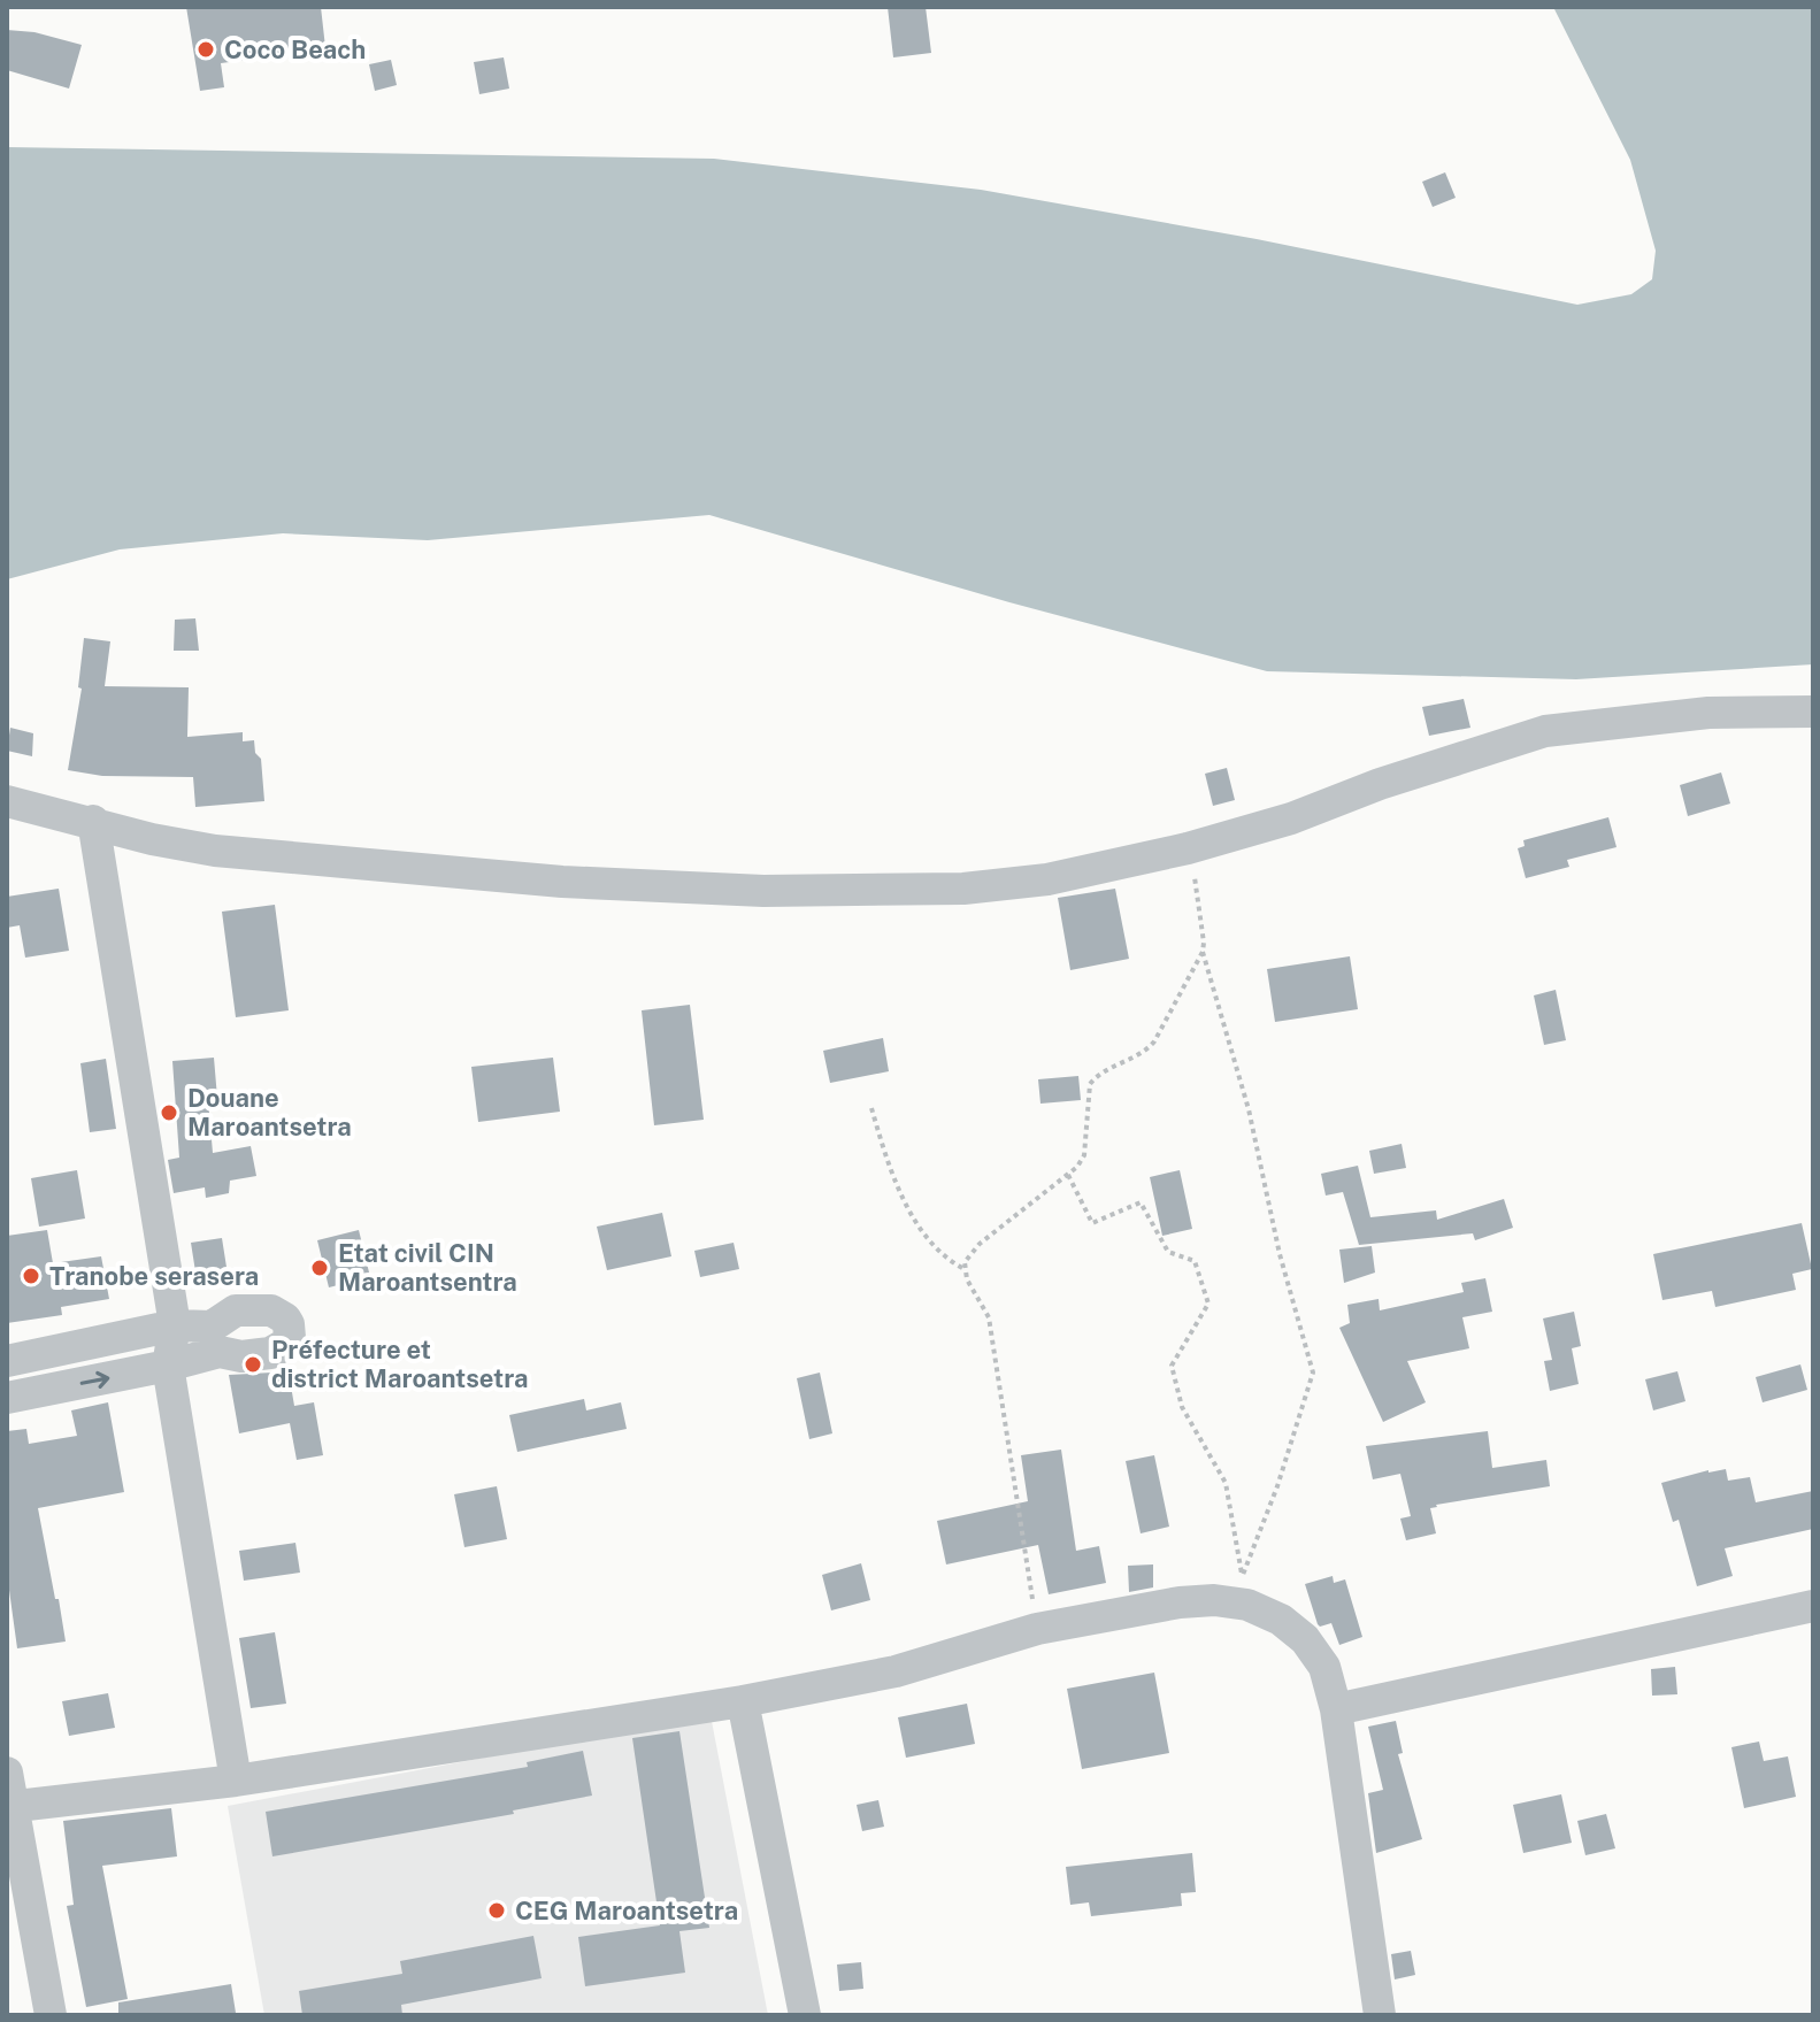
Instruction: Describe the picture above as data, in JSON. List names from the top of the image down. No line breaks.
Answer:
{"places":["Coco Beach","Douane Maroantsetra","Etat civil CIN Maroantsentra","Tranobe serasera","Préfecture et district Maroantsetra","CEG Maroantsetra"]}
